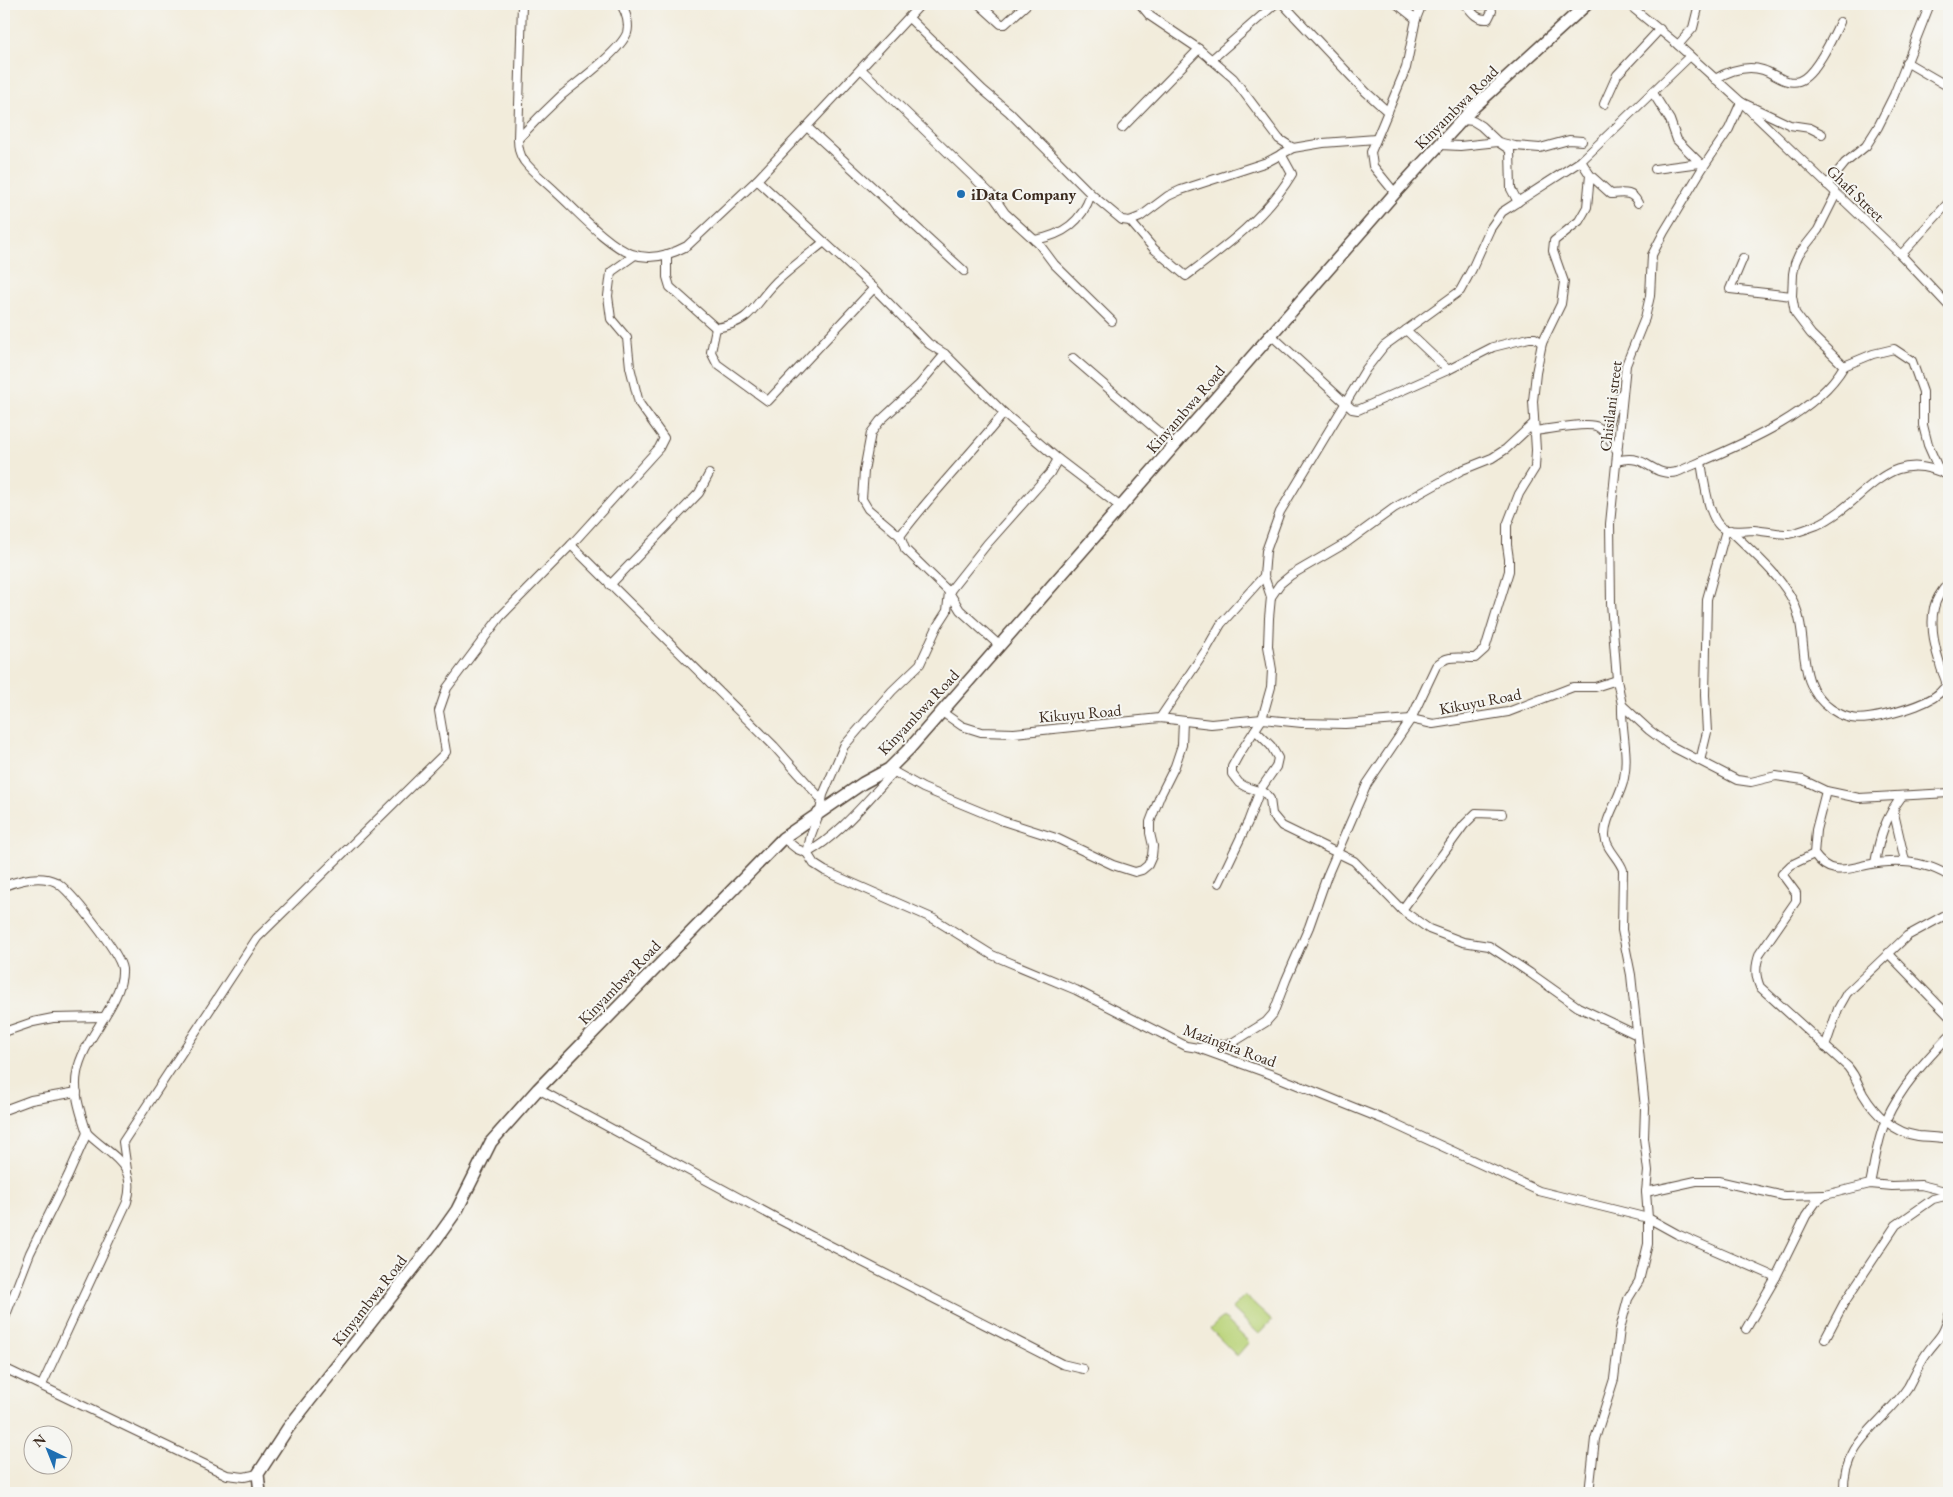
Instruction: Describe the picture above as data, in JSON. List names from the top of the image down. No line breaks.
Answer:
{"streets":{"street":["Kinyambwa Road","Ghafi Street","Chisilani street","Kikuyu Road","Mazingira Road"]},"crossings":[["Kinyambwa Road","Kikuyu Road"],["Kinyambwa Road","Mazingira Road"],["Ghafi Street","Chisilani street"],["Chisilani street","Kikuyu Road"]],"places":["iData Company"],"north":"top left"}
